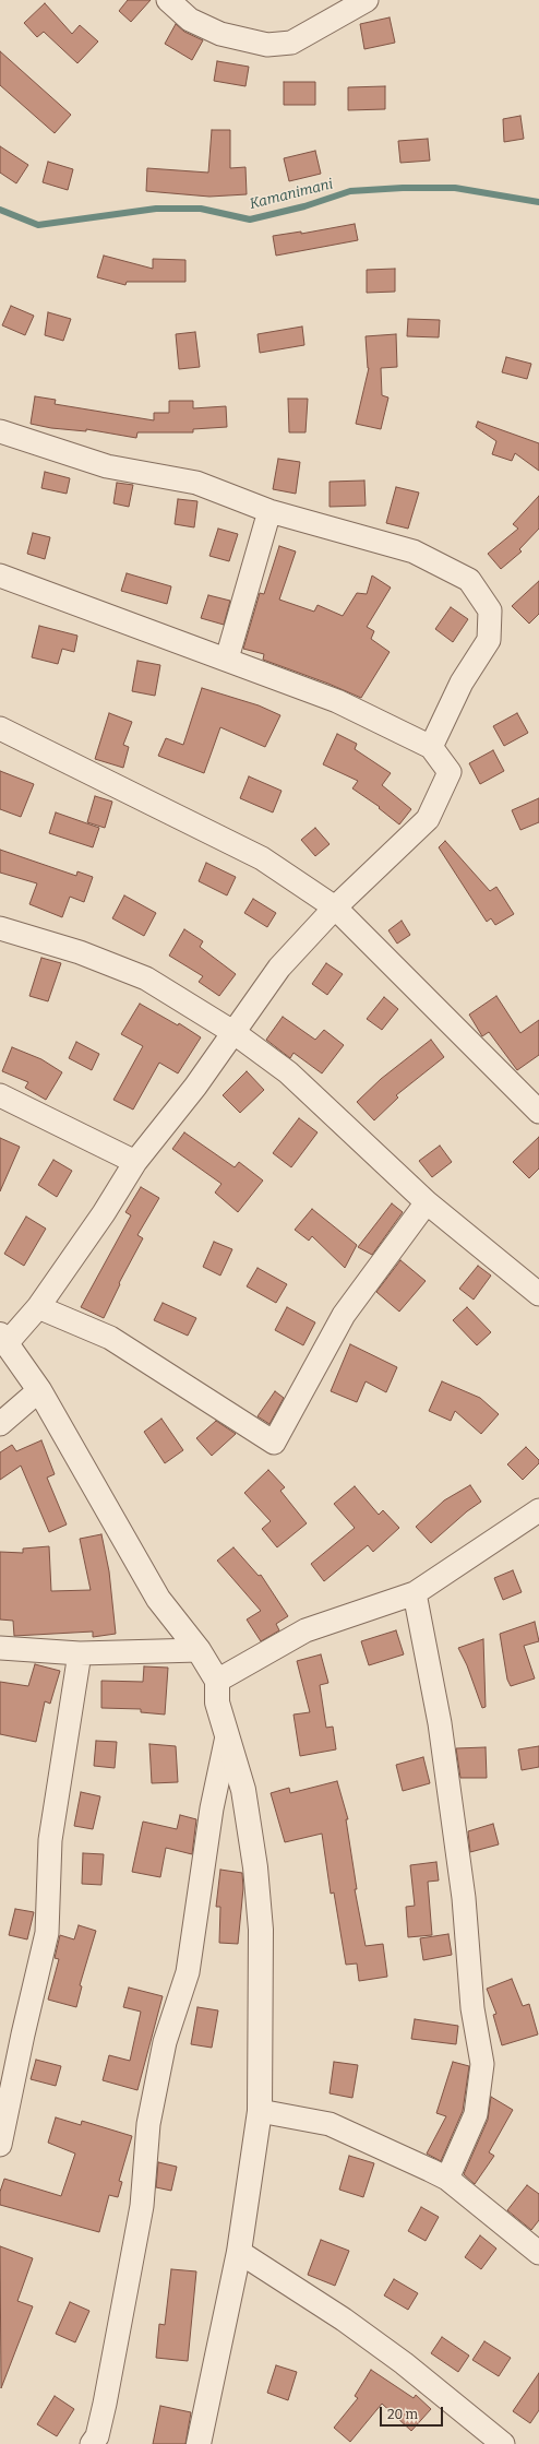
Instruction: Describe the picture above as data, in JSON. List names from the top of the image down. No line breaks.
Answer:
{"water":["Kamanimani"],"scale_bar":"20 m"}
